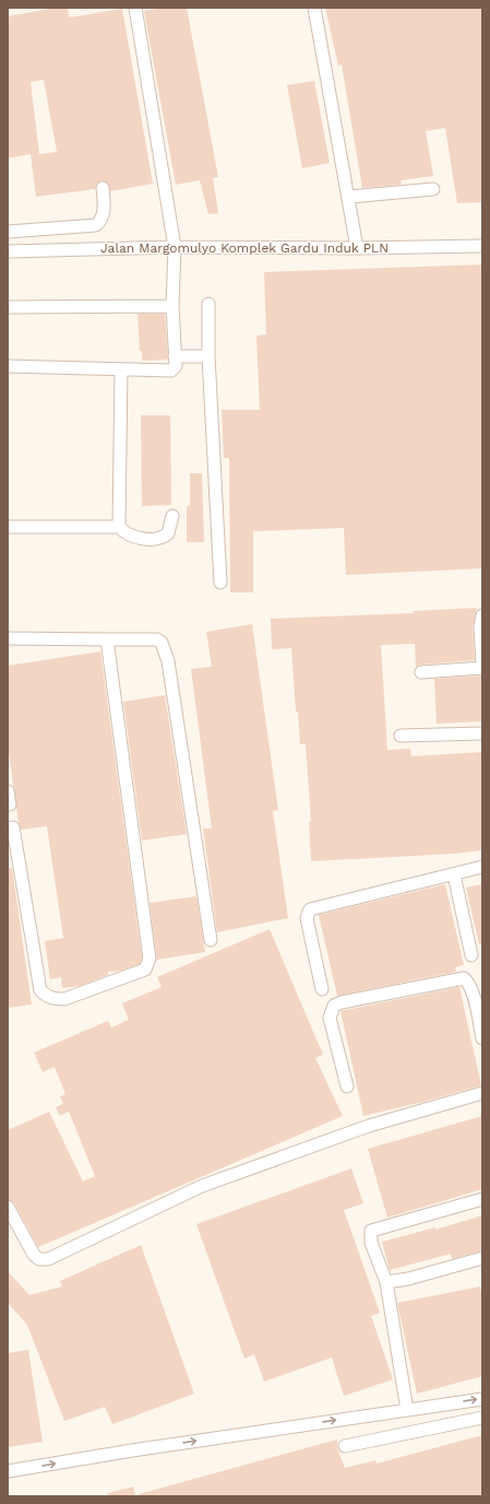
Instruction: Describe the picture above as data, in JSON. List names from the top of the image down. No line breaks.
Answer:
{"streets":{"lane":["Jalan Margomulyo Komplek Gardu Induk PLN"]}}
